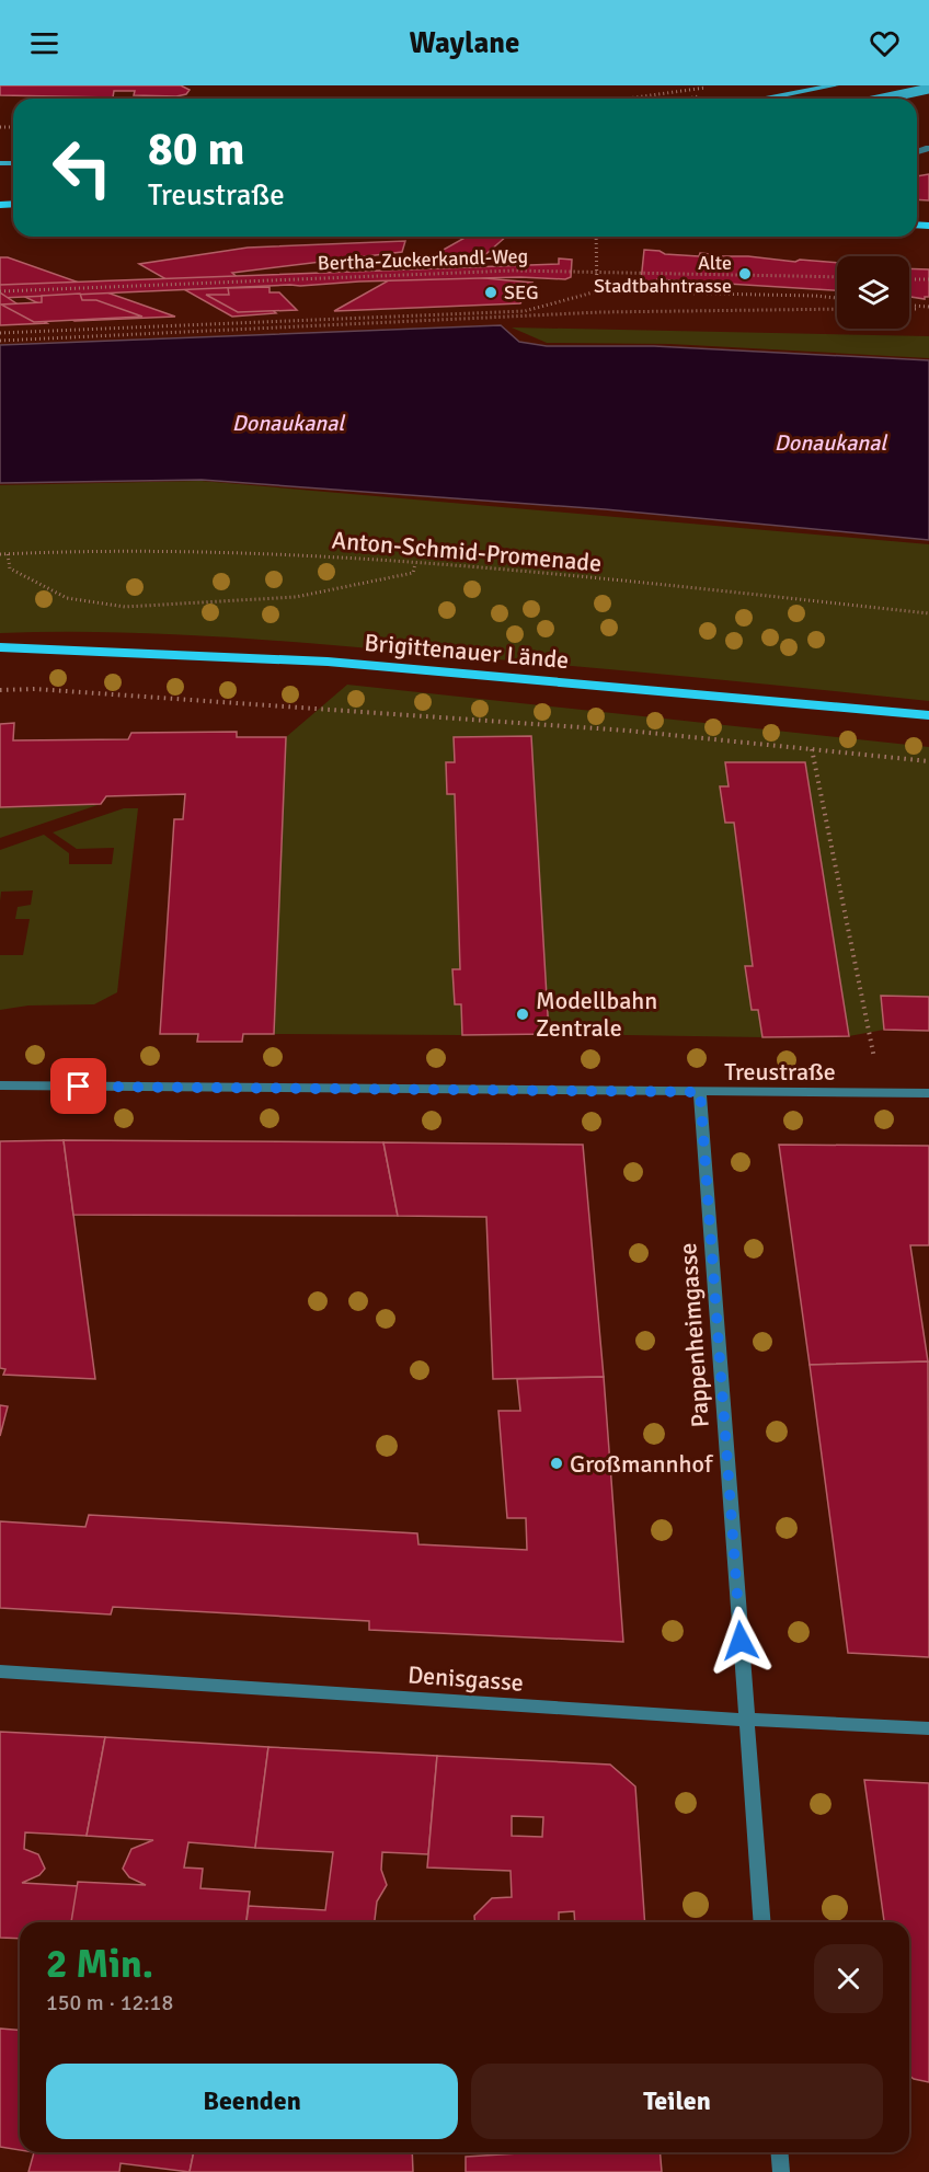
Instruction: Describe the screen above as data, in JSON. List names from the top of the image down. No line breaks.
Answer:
{"streets":{"main road":["Brigittenauer Lände"],"street":["Treustraße","Pappenheimgasse","Denisgasse"],"path":["Bertha-Zuckerkandl-Weg","Anton-Schmid-Promenade"]},"crossings":[["Treustraße","Pappenheimgasse"],["Pappenheimgasse","Denisgasse"]],"water":["Donaukanal"],"places":["Alte Stadtbahntrasse","SEG","Modellbahn Zentrale","Großmannhof"],"page":{"header":"Waylane","turn":["80 m","Treustraße"],"heading":["2 Min.","150 m · 12:18"],"buttons":["Beenden","Teilen"]}}
